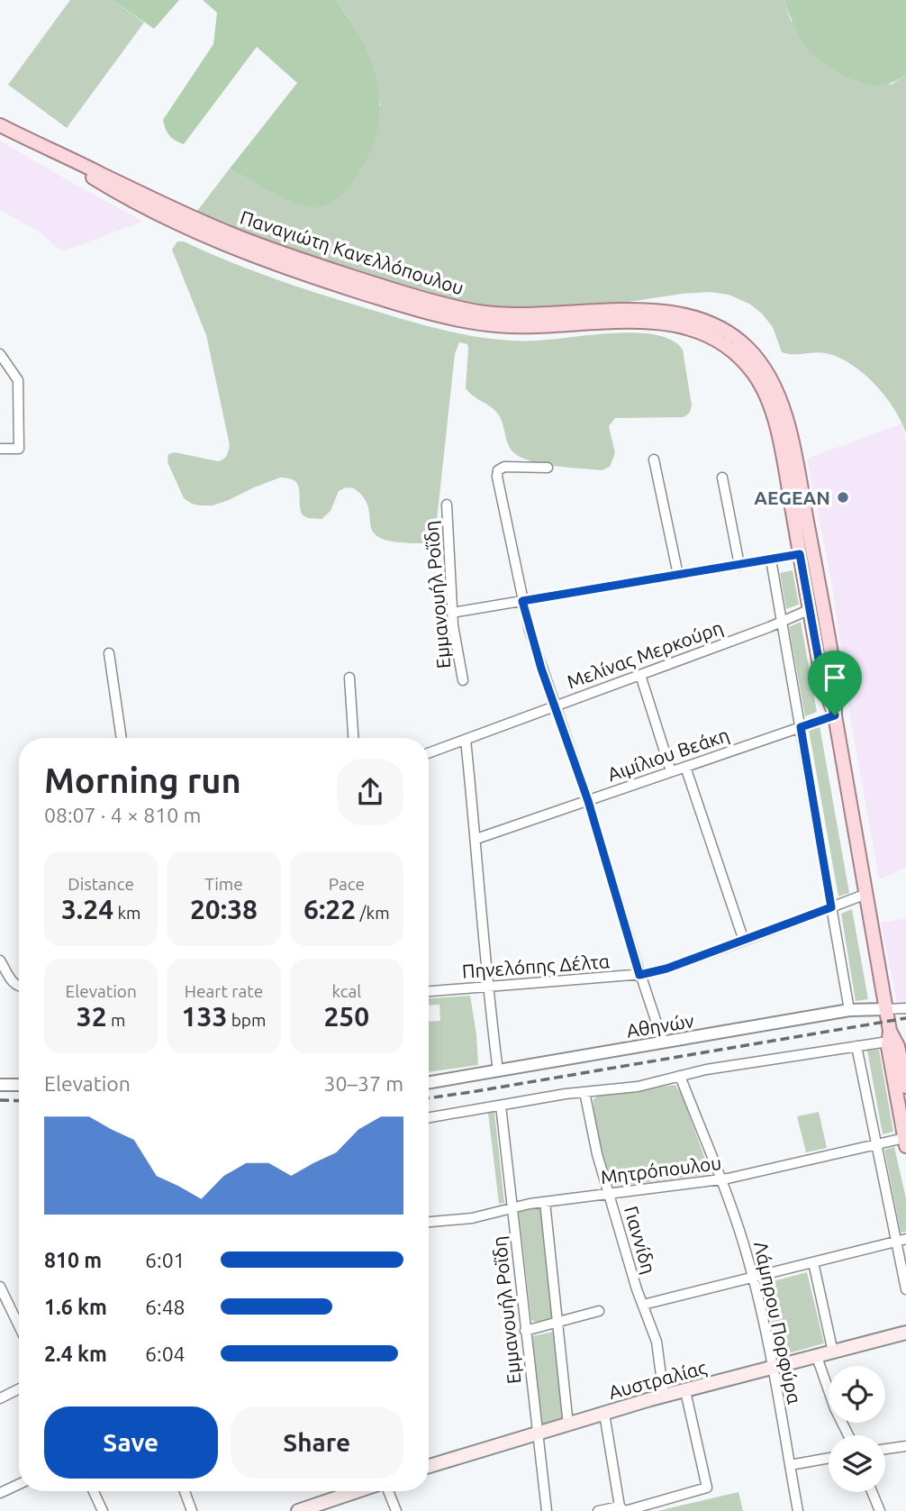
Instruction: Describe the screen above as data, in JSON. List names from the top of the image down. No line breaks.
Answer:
{"streets":{"main road":["Παναγιώτη Κανελλόπουλου","Αυστραλίας"],"street":["Εμμανουήλ Ροΐδη","Μελίνας Μερκούρη","Αιμίλιου Βεάκη","Πηνελόπης Δέλτα","Αθηνών","Μητρόπουλου","Γιαννίδη","Λάμπρου Πορφύρα"]},"crossings":[["Παναγιώτη Κανελλόπουλου","Μελίνας Μερκούρη"],["Παναγιώτη Κανελλόπουλου","Αιμίλιου Βεάκη"],["Εμμανουήλ Ροΐδη","Μητρόπουλου"],["Εμμανουήλ Ροΐδη","Αυστραλίας"],["Μητρόπουλου","Γιαννίδη"],["Μητρόπουλου","Λάμπρου Πορφύρα"],["Γιαννίδη","Αυστραλίας"],["Λάμπρου Πορφύρα","Αυστραλίας"]],"places":["AEGEAN"],"page":{"heading":["Morning run","08:07 · 4 × 810 m"],"stats":[["Distance","3.24 km"],["Time","20:38"],["Pace","6:22 /km"],["Elevation","32 m"],["Heart rate","133 bpm"],["kcal","250"]],"chart":["Elevation","30–37 m"],"list":[{"name":"810 m","note":"6:01"},{"name":"1.6 km","note":"6:48"},{"name":"2.4 km","note":"6:04"}],"buttons":["Save","Share"]}}
